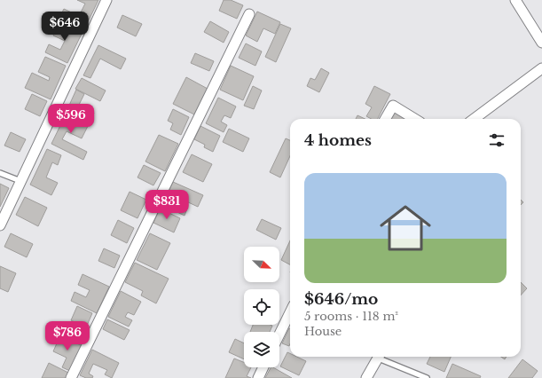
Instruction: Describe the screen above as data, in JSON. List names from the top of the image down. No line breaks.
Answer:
{"north":"bottom right","page":{"price":["$646","$596","$831","$786"],"heading":"4 homes","list":[{"name":"$646/mo","note":"5 rooms · 118 m² · House"}]}}
